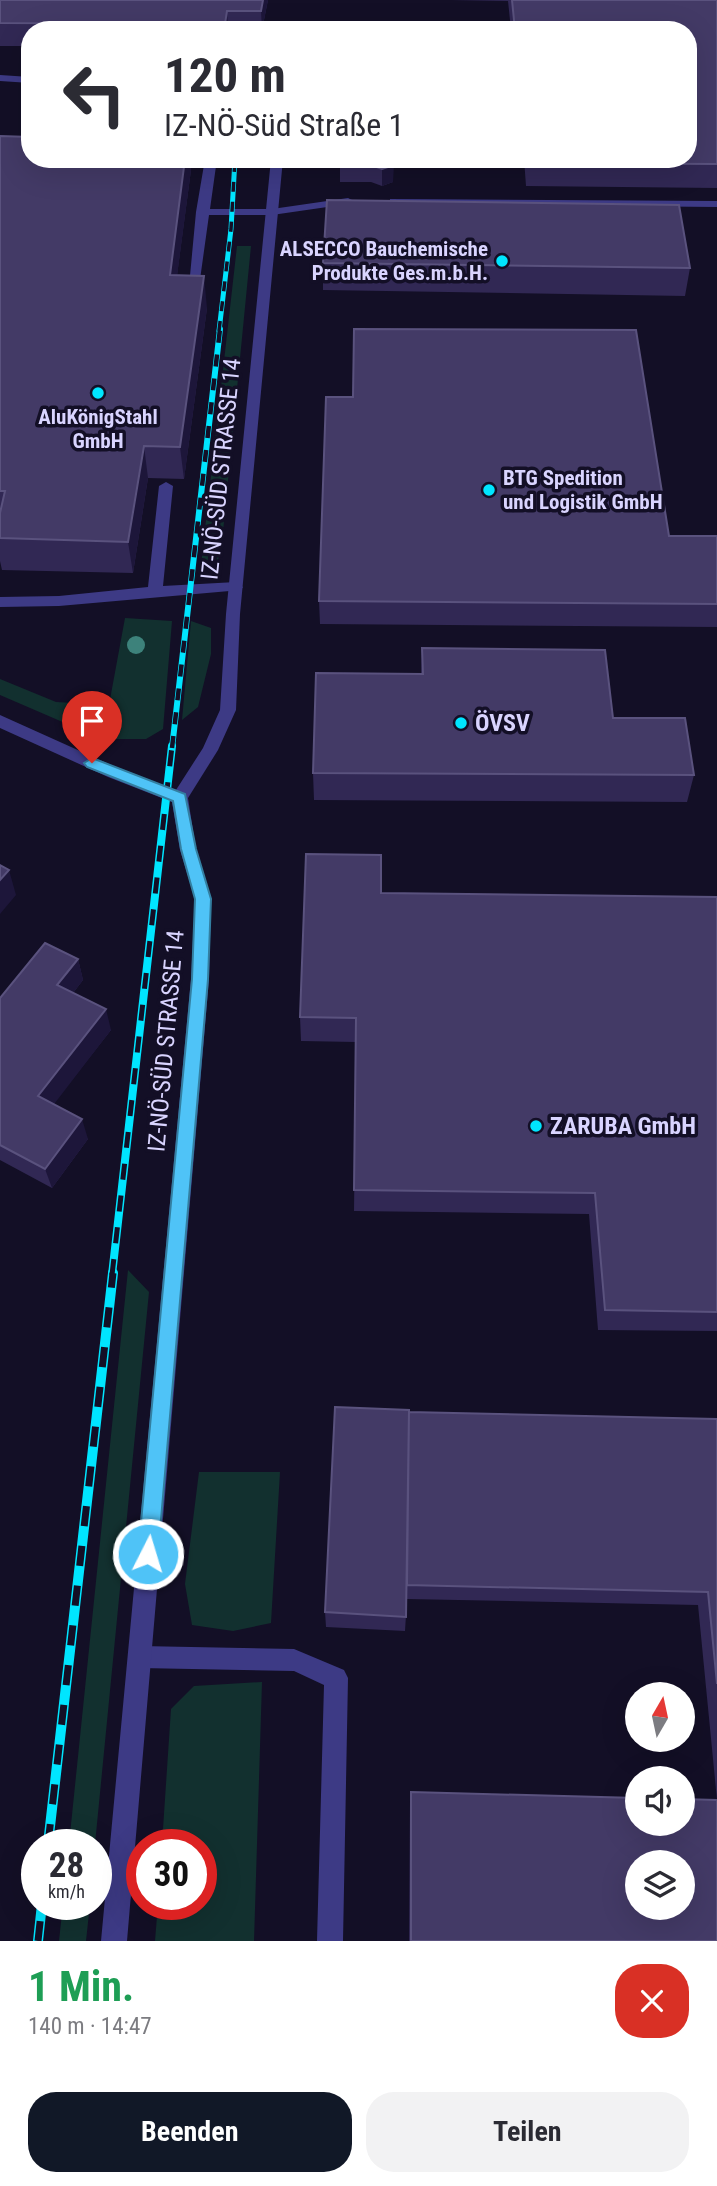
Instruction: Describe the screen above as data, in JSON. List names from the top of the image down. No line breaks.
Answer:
{"streets":{"street":["IZ-NÖ-SÜD STRASSE 14"]},"places":["ALSECCO Bauchemische Produkte Ges.m.b.H.","AluKönigStahl GmbH","BTG Spedition und Logistik GmbH","ÖVSV","ZARUBA GmbH"],"north":"top","page":{"turn":["120 m","IZ-NÖ-Süd Straße 1"],"speed":"28 km/h","limit":"30","heading":["1 Min.","140 m · 14:47"],"buttons":["Beenden","Teilen"]}}
